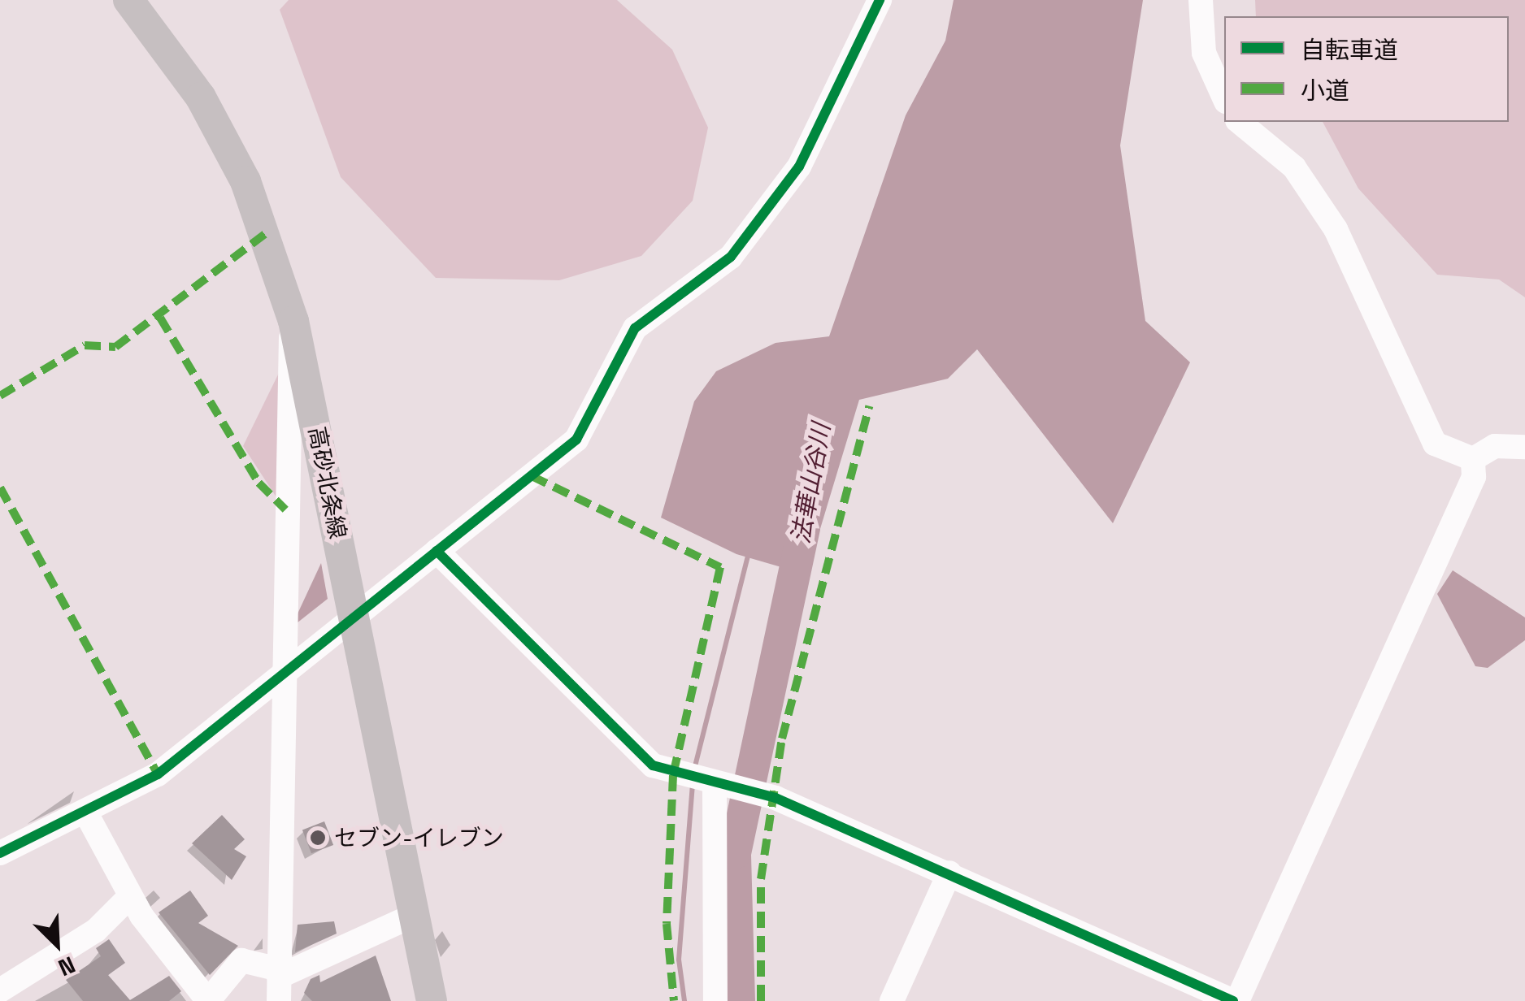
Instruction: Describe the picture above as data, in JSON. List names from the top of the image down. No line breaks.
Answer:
{"streets":{"main road":["高砂北条線"]},"water":["法華山谷川"],"places":["セブン-イレブン"],"legend":["自転車道","小道"],"north":"bottom right"}
